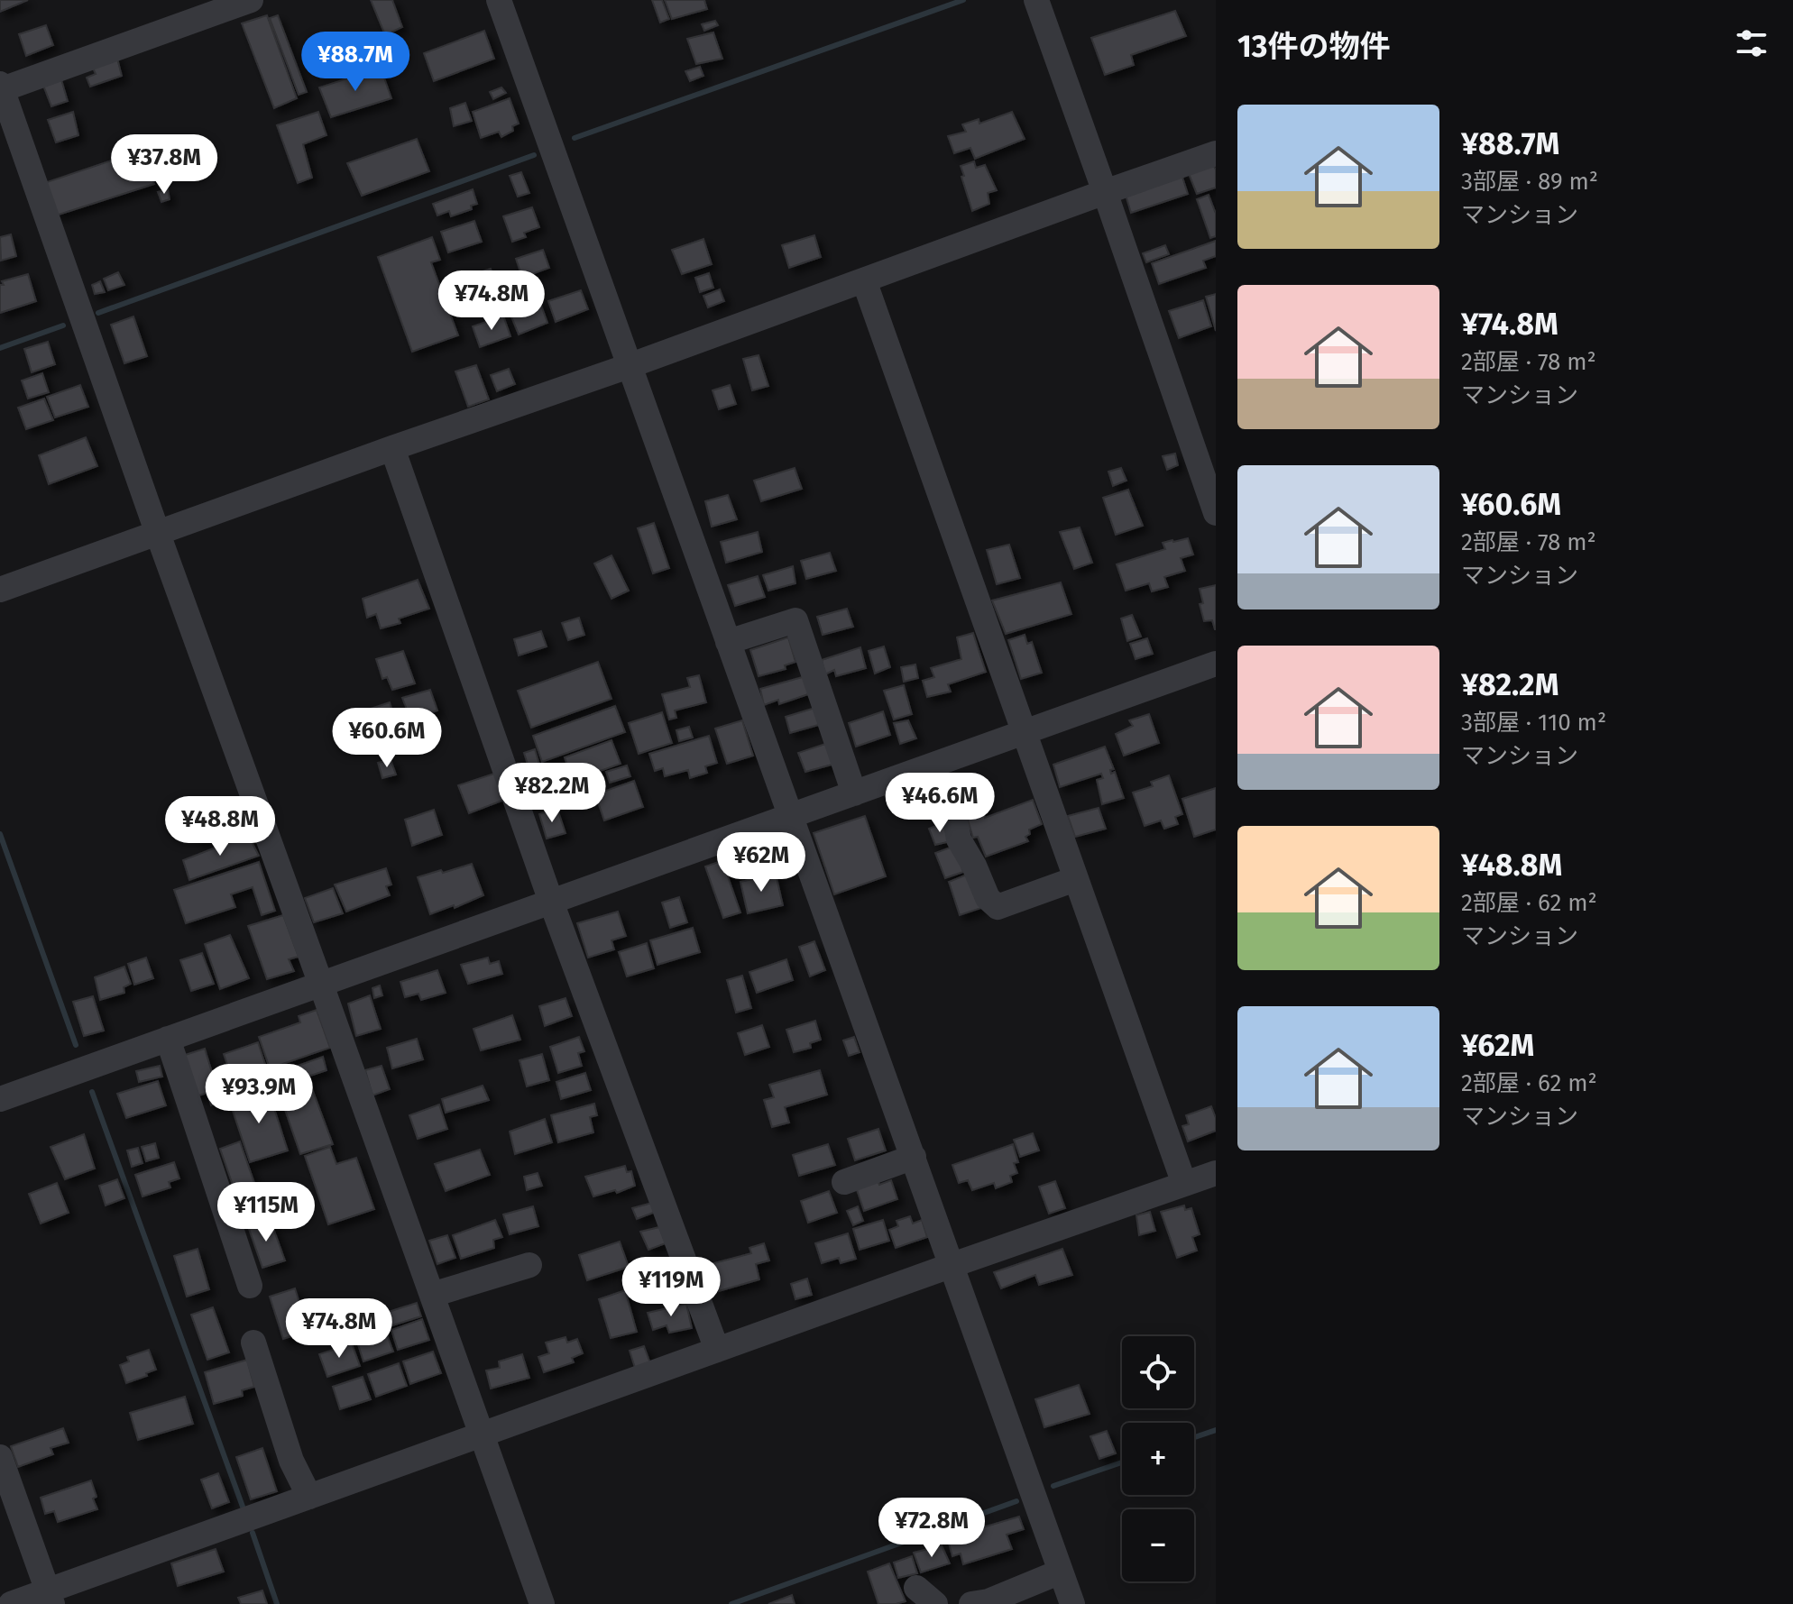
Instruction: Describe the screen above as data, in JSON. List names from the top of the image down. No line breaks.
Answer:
{"page":{"heading":"13件の物件","price":["¥88.7M","¥37.8M","¥74.8M","¥60.6M","¥82.2M","¥46.6M","¥48.8M","¥62M","¥93.9M","¥115M","¥119M","¥74.8M","¥72.8M"],"list":[{"name":"¥88.7M","note":"3部屋 · 89 m² · マンション"},{"name":"¥74.8M","note":"2部屋 · 78 m² · マンション"},{"name":"¥60.6M","note":"2部屋 · 78 m² · マンション"},{"name":"¥82.2M","note":"3部屋 · 110 m² · マンション"},{"name":"¥48.8M","note":"2部屋 · 62 m² · マンション"},{"name":"¥62M","note":"2部屋 · 62 m² · マンション"}],"map_buttons":["+","−"]}}
